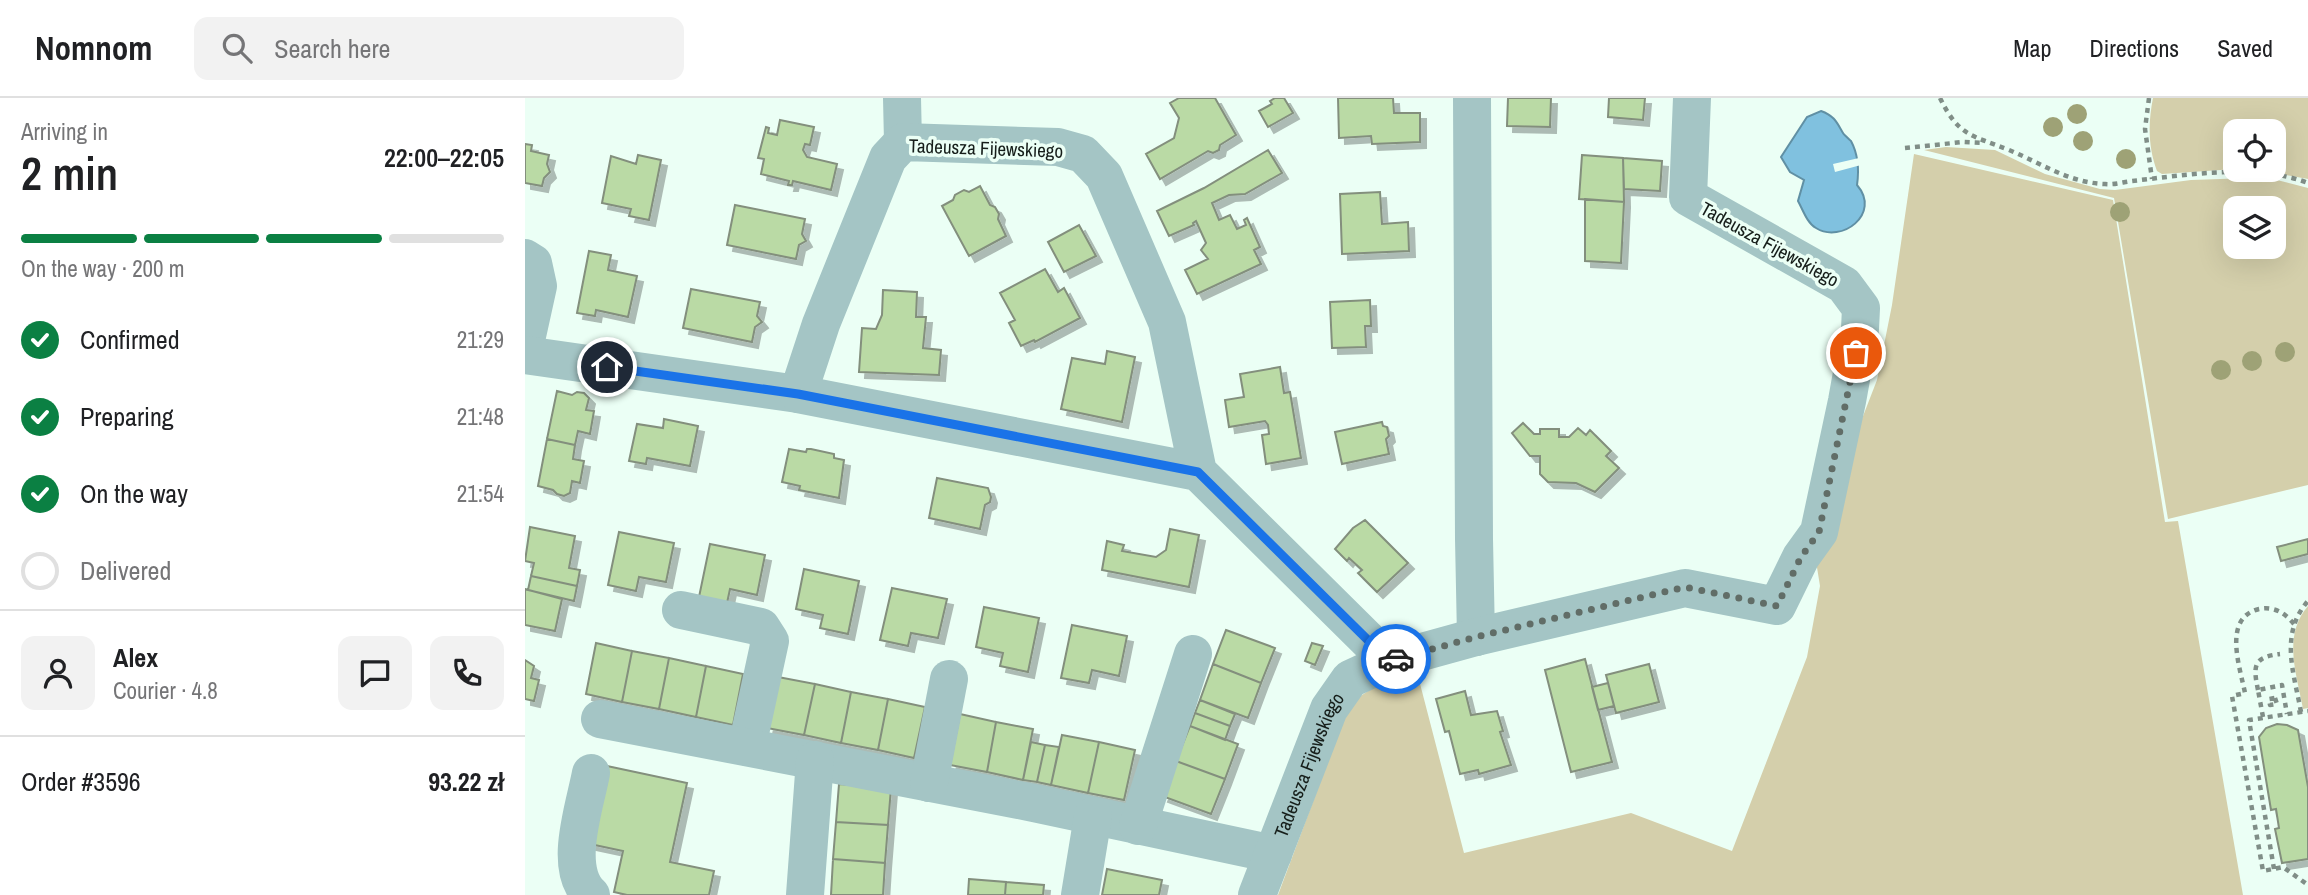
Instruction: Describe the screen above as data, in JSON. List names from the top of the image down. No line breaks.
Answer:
{"streets":{"street":["Tadeusza Fijewskiego"]},"page":{"header":"Nomnom","search":"Search here","nav":["Map","Directions","Saved"],"heading":["2 min","Arriving in","22:00–22:05"],"panel":["Alex","Courier · 4.8","Order #3596","93.22 zł"],"bar":"On the way · 200 m","list":[["Confirmed","21:29"],["Preparing","21:48"],["On the way","21:54"],"Delivered"]}}
